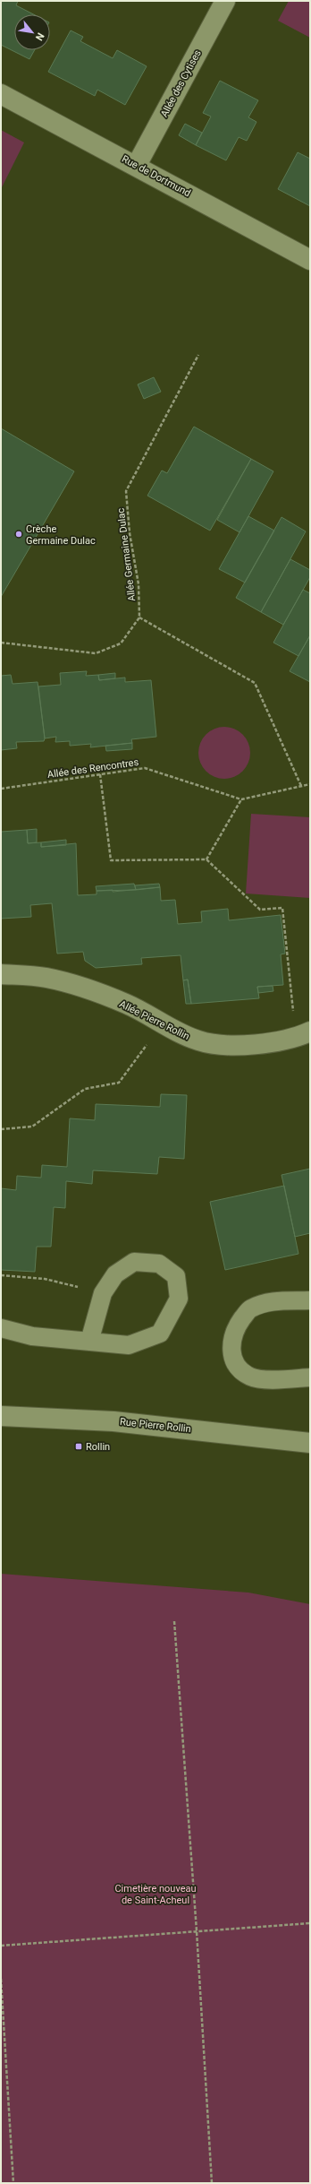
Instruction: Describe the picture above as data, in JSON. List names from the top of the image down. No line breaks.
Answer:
{"streets":{"street":["Allée des Cytises","Rue de Dortmund","Allée Pierre Rollin","Rue Pierre Rollin"],"path":["Allée Germaine Dulac","Allée des Rencontres"]},"crossings":[["Allée des Cytises","Rue de Dortmund"]],"parks":["Cimetière nouveau de Saint-Acheul"],"places":{"other":["Crèche Germaine Dulac"],"transit":["Rollin"]},"north":"bottom right"}
